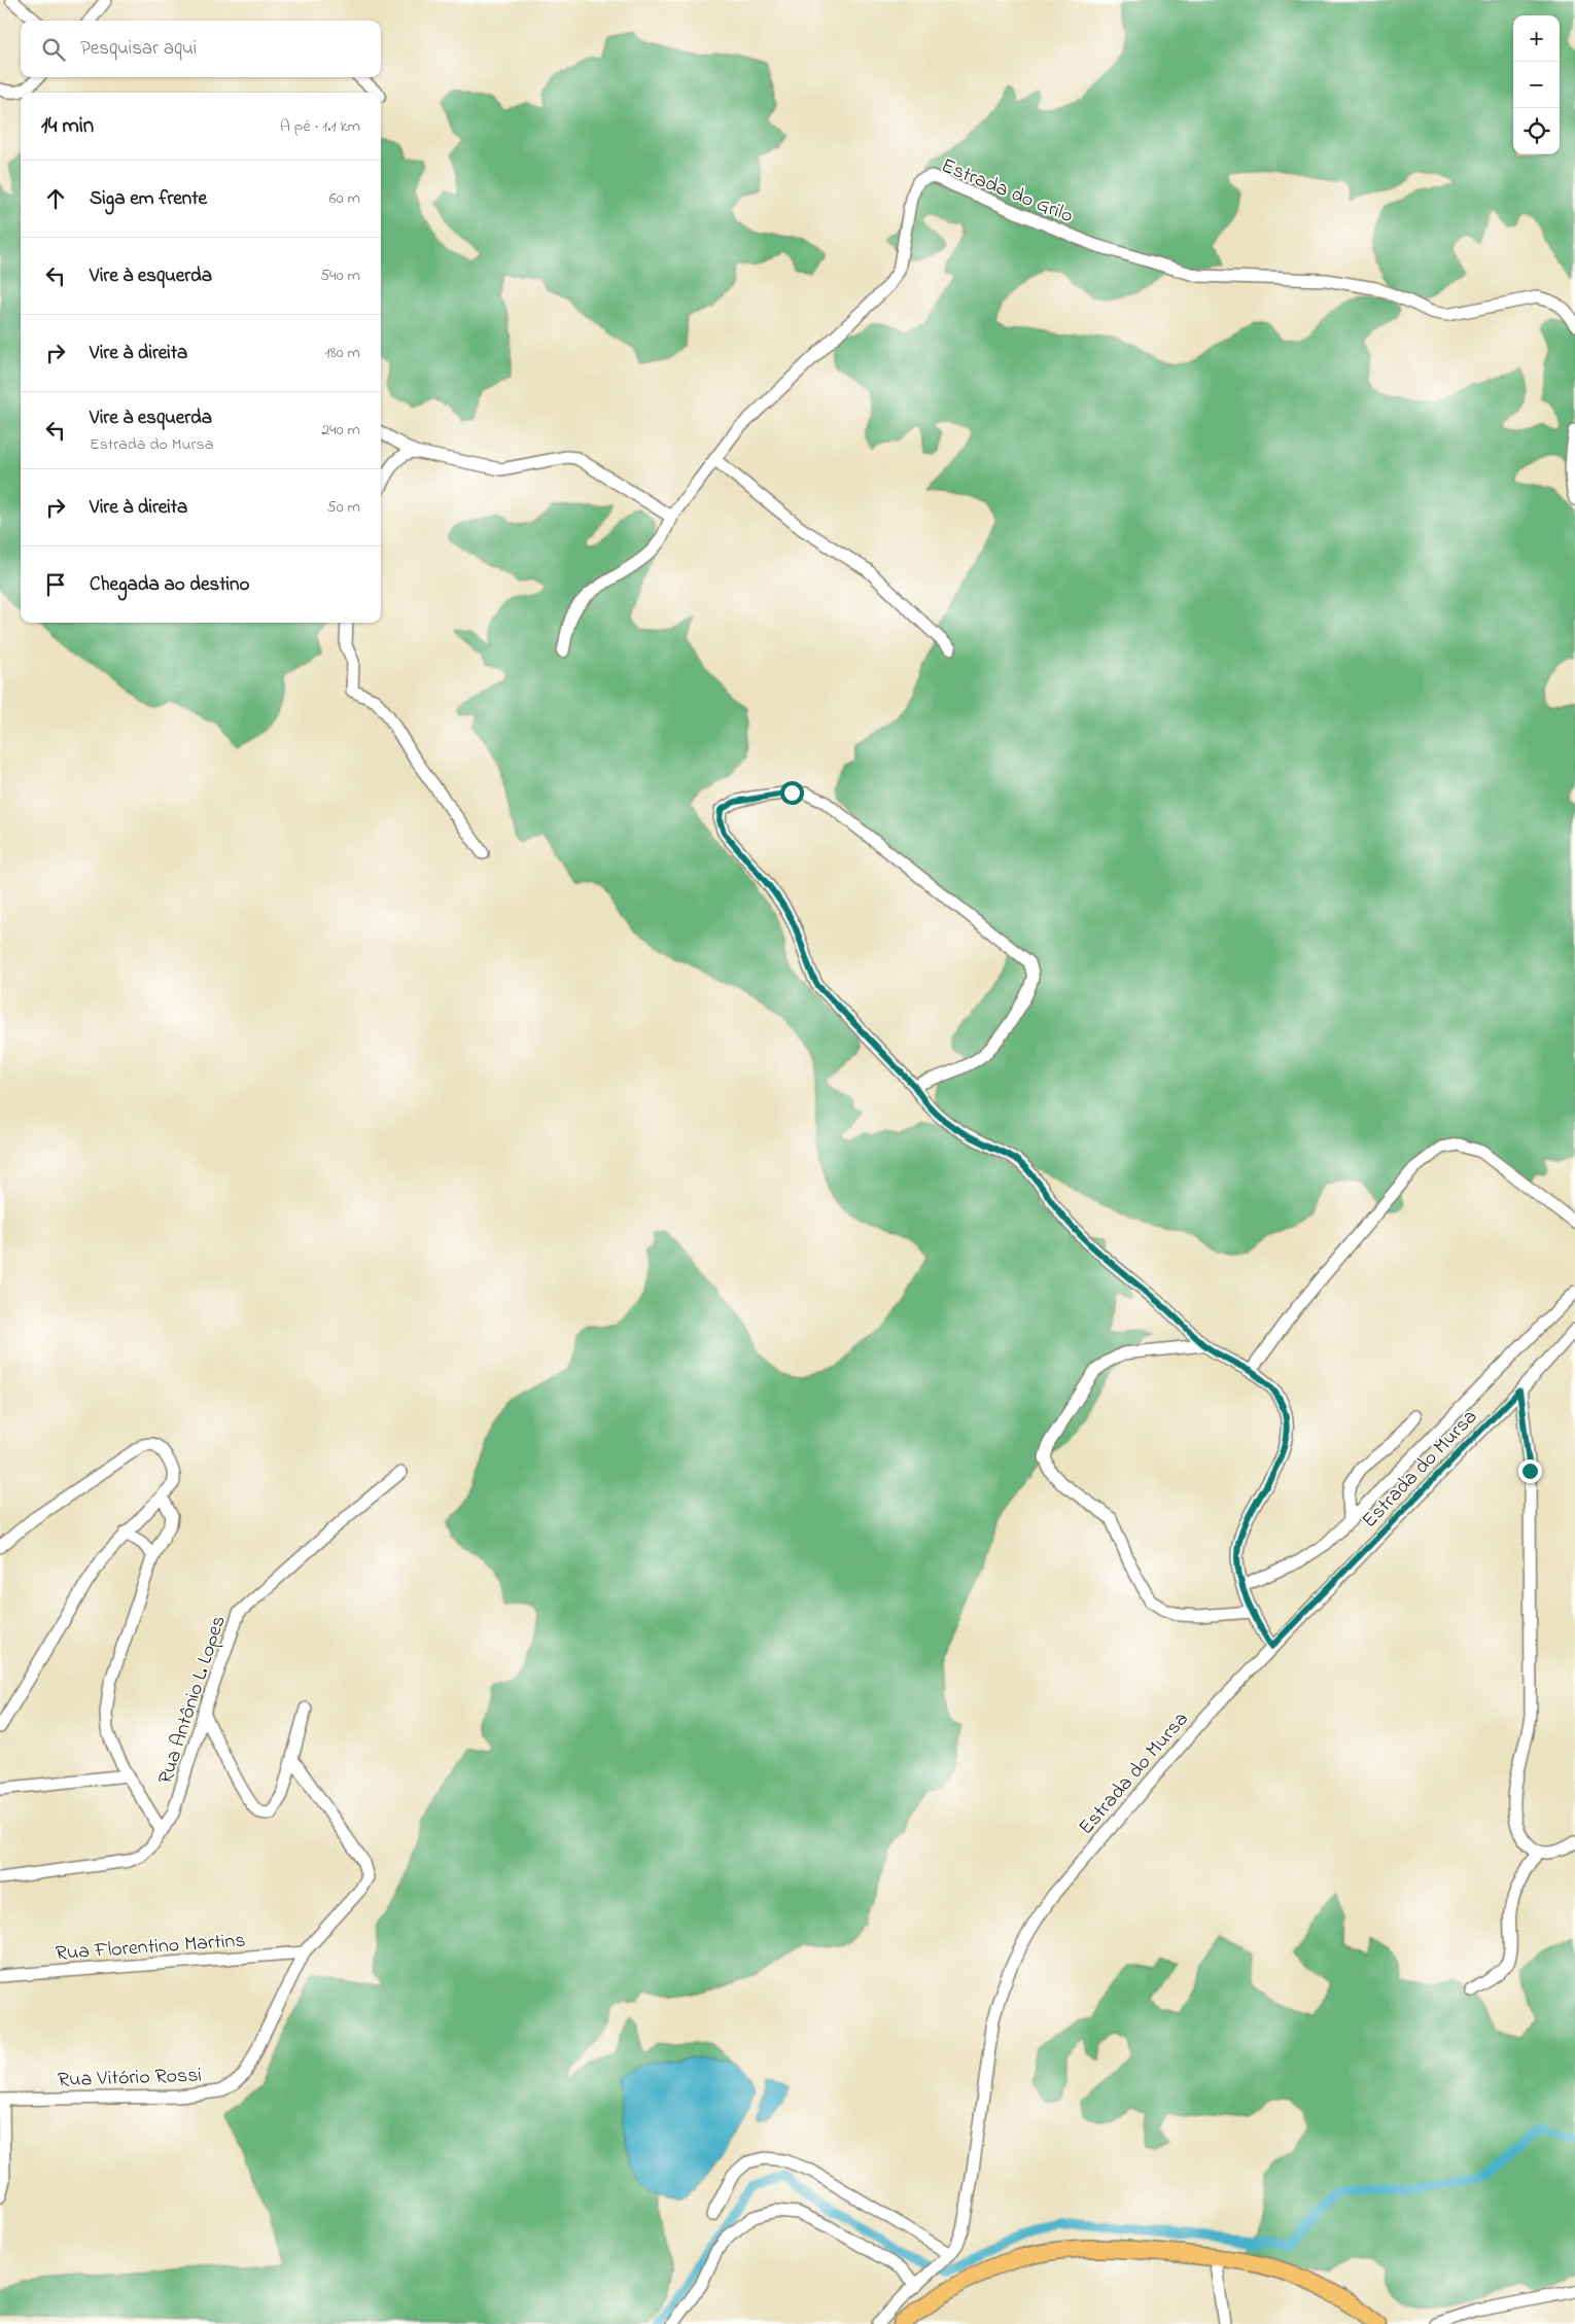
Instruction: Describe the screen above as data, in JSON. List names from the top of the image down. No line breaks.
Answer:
{"streets":{"street":["Estrada do Grilo","Estrada do Mursa","Rua Antônio L. Lopes","Rua Florentino Martins","Rua Vitório Rossi"]},"crossings":[["Rua Florentino Martins","Rua Vitório Rossi"]],"page":{"map_buttons":["+","−"],"search":"Pesquisar aqui","heading":["14 min","A pé · 1.1 km"],"list":[["Siga em frente","60 m"],["Vire à esquerda","540 m"],["Vire à direita","180 m"],["Vire à esquerda","Estrada do Mursa","240 m"],["Vire à direita","50 m"],"Chegada ao destino"]}}
